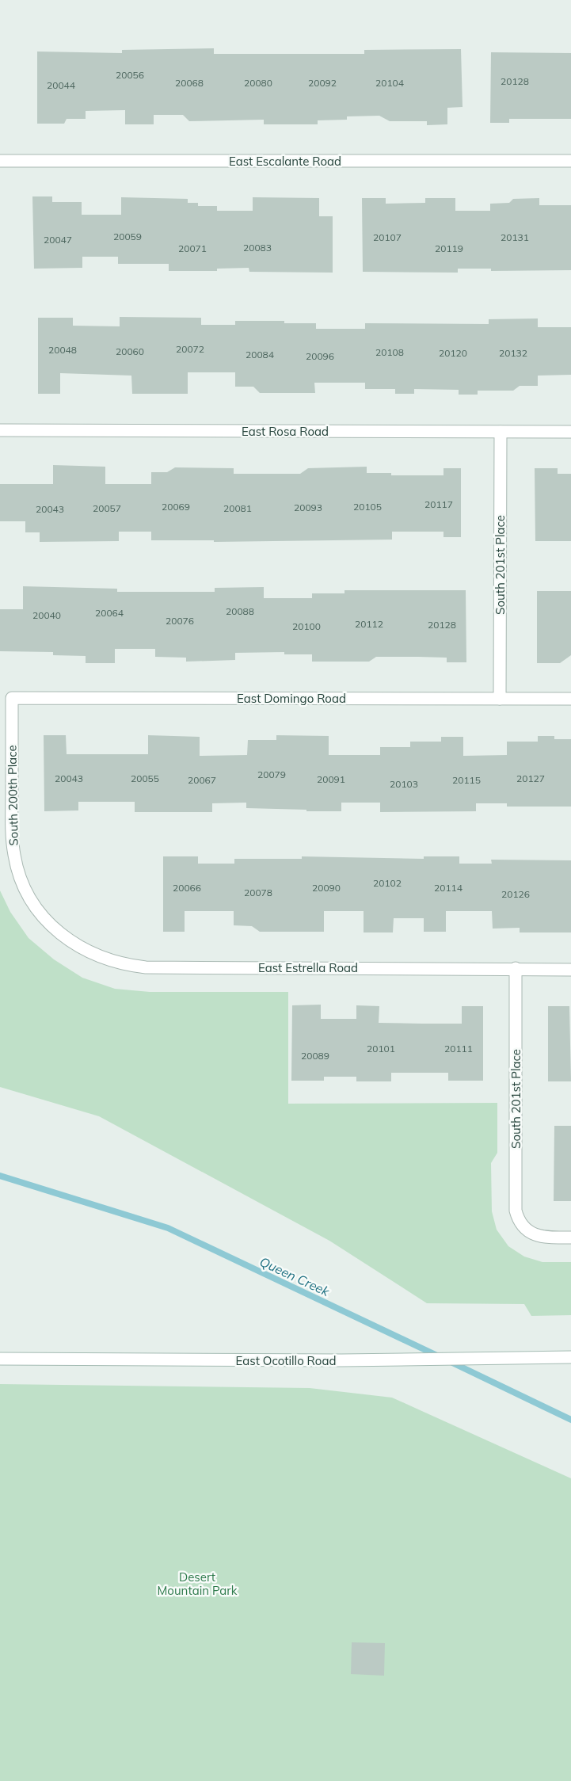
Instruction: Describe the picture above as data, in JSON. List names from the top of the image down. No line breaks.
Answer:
{"streets":{"street":["East Escalante Road","East Rosa Road","South 201st Place","East Domingo Road","South 200th Place","East Estrella Road","East Ocotillo Road"]},"crossings":[["East Rosa Road","South 201st Place"],["South 201st Place","East Domingo Road"],["South 201st Place","East Estrella Road"],["East Domingo Road","South 200th Place"],["South 200th Place","East Estrella Road"]],"water":["Queen Creek"],"parks":["Desert Mountain Park"],"house_numbers":["20056","20128","20068","20080","20092","20104","20044","20059","20107","20131","20047","20083","20071","20119","20072","20048","20060","20108","20120","20132","20084","20096","20117","20069","20105","20093","20057","20081","20043","20088","20064","20040","20076","20112","20128","20100","20079","20043","20055","20127","20091","20067","20115","20103","20102","20066","20090","20114","20078","20126","20101","20111","20089"]}
